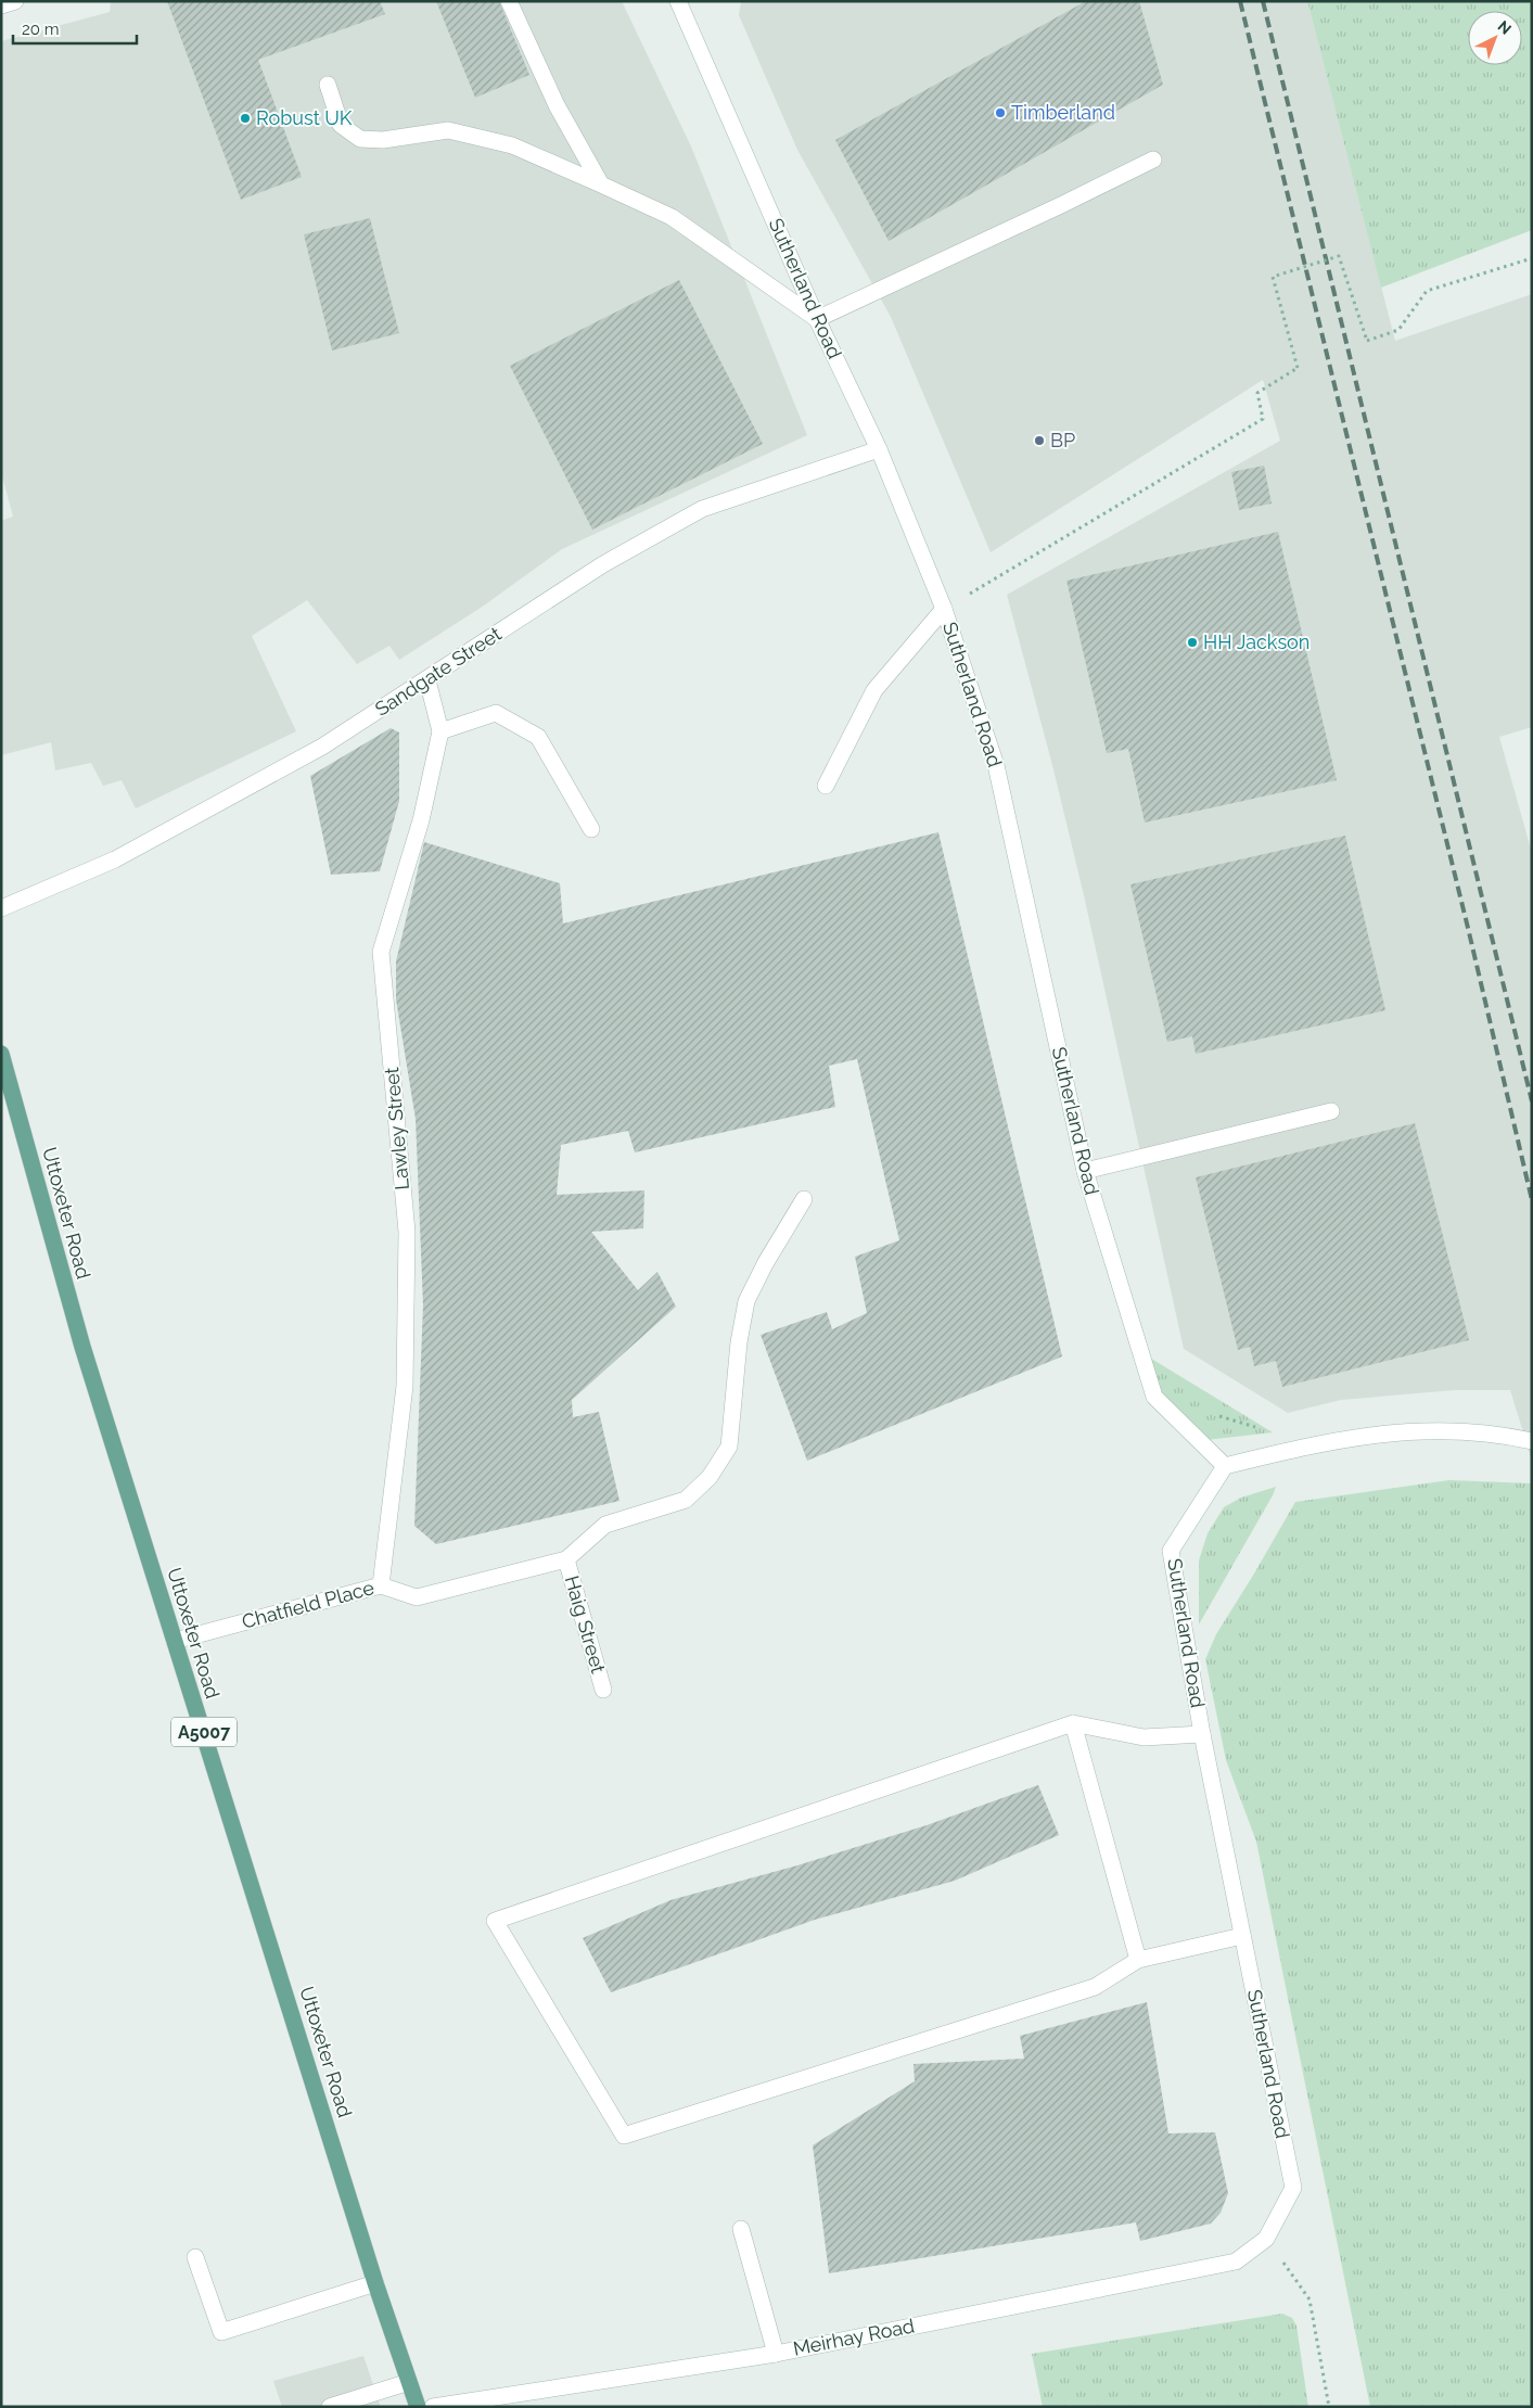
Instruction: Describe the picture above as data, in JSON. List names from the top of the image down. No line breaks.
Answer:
{"streets":{"main road":["Uttoxeter Road","A5007"],"street":["Sutherland Road","Sandgate Street","Lawley Street","Chatfield Place","Haig Street","Meirhay Road"]},"crossings":[["Sutherland Road","Sandgate Street"],["Sutherland Road","Meirhay Road"],["Sandgate Street","Lawley Street"],["Lawley Street","Chatfield Place"],["Uttoxeter Road","Chatfield Place"],["Chatfield Place","Haig Street"]],"places":["Timberland","Robust UK","BP","HH Jackson"],"scale_bar":"20 m","north":"top right"}
